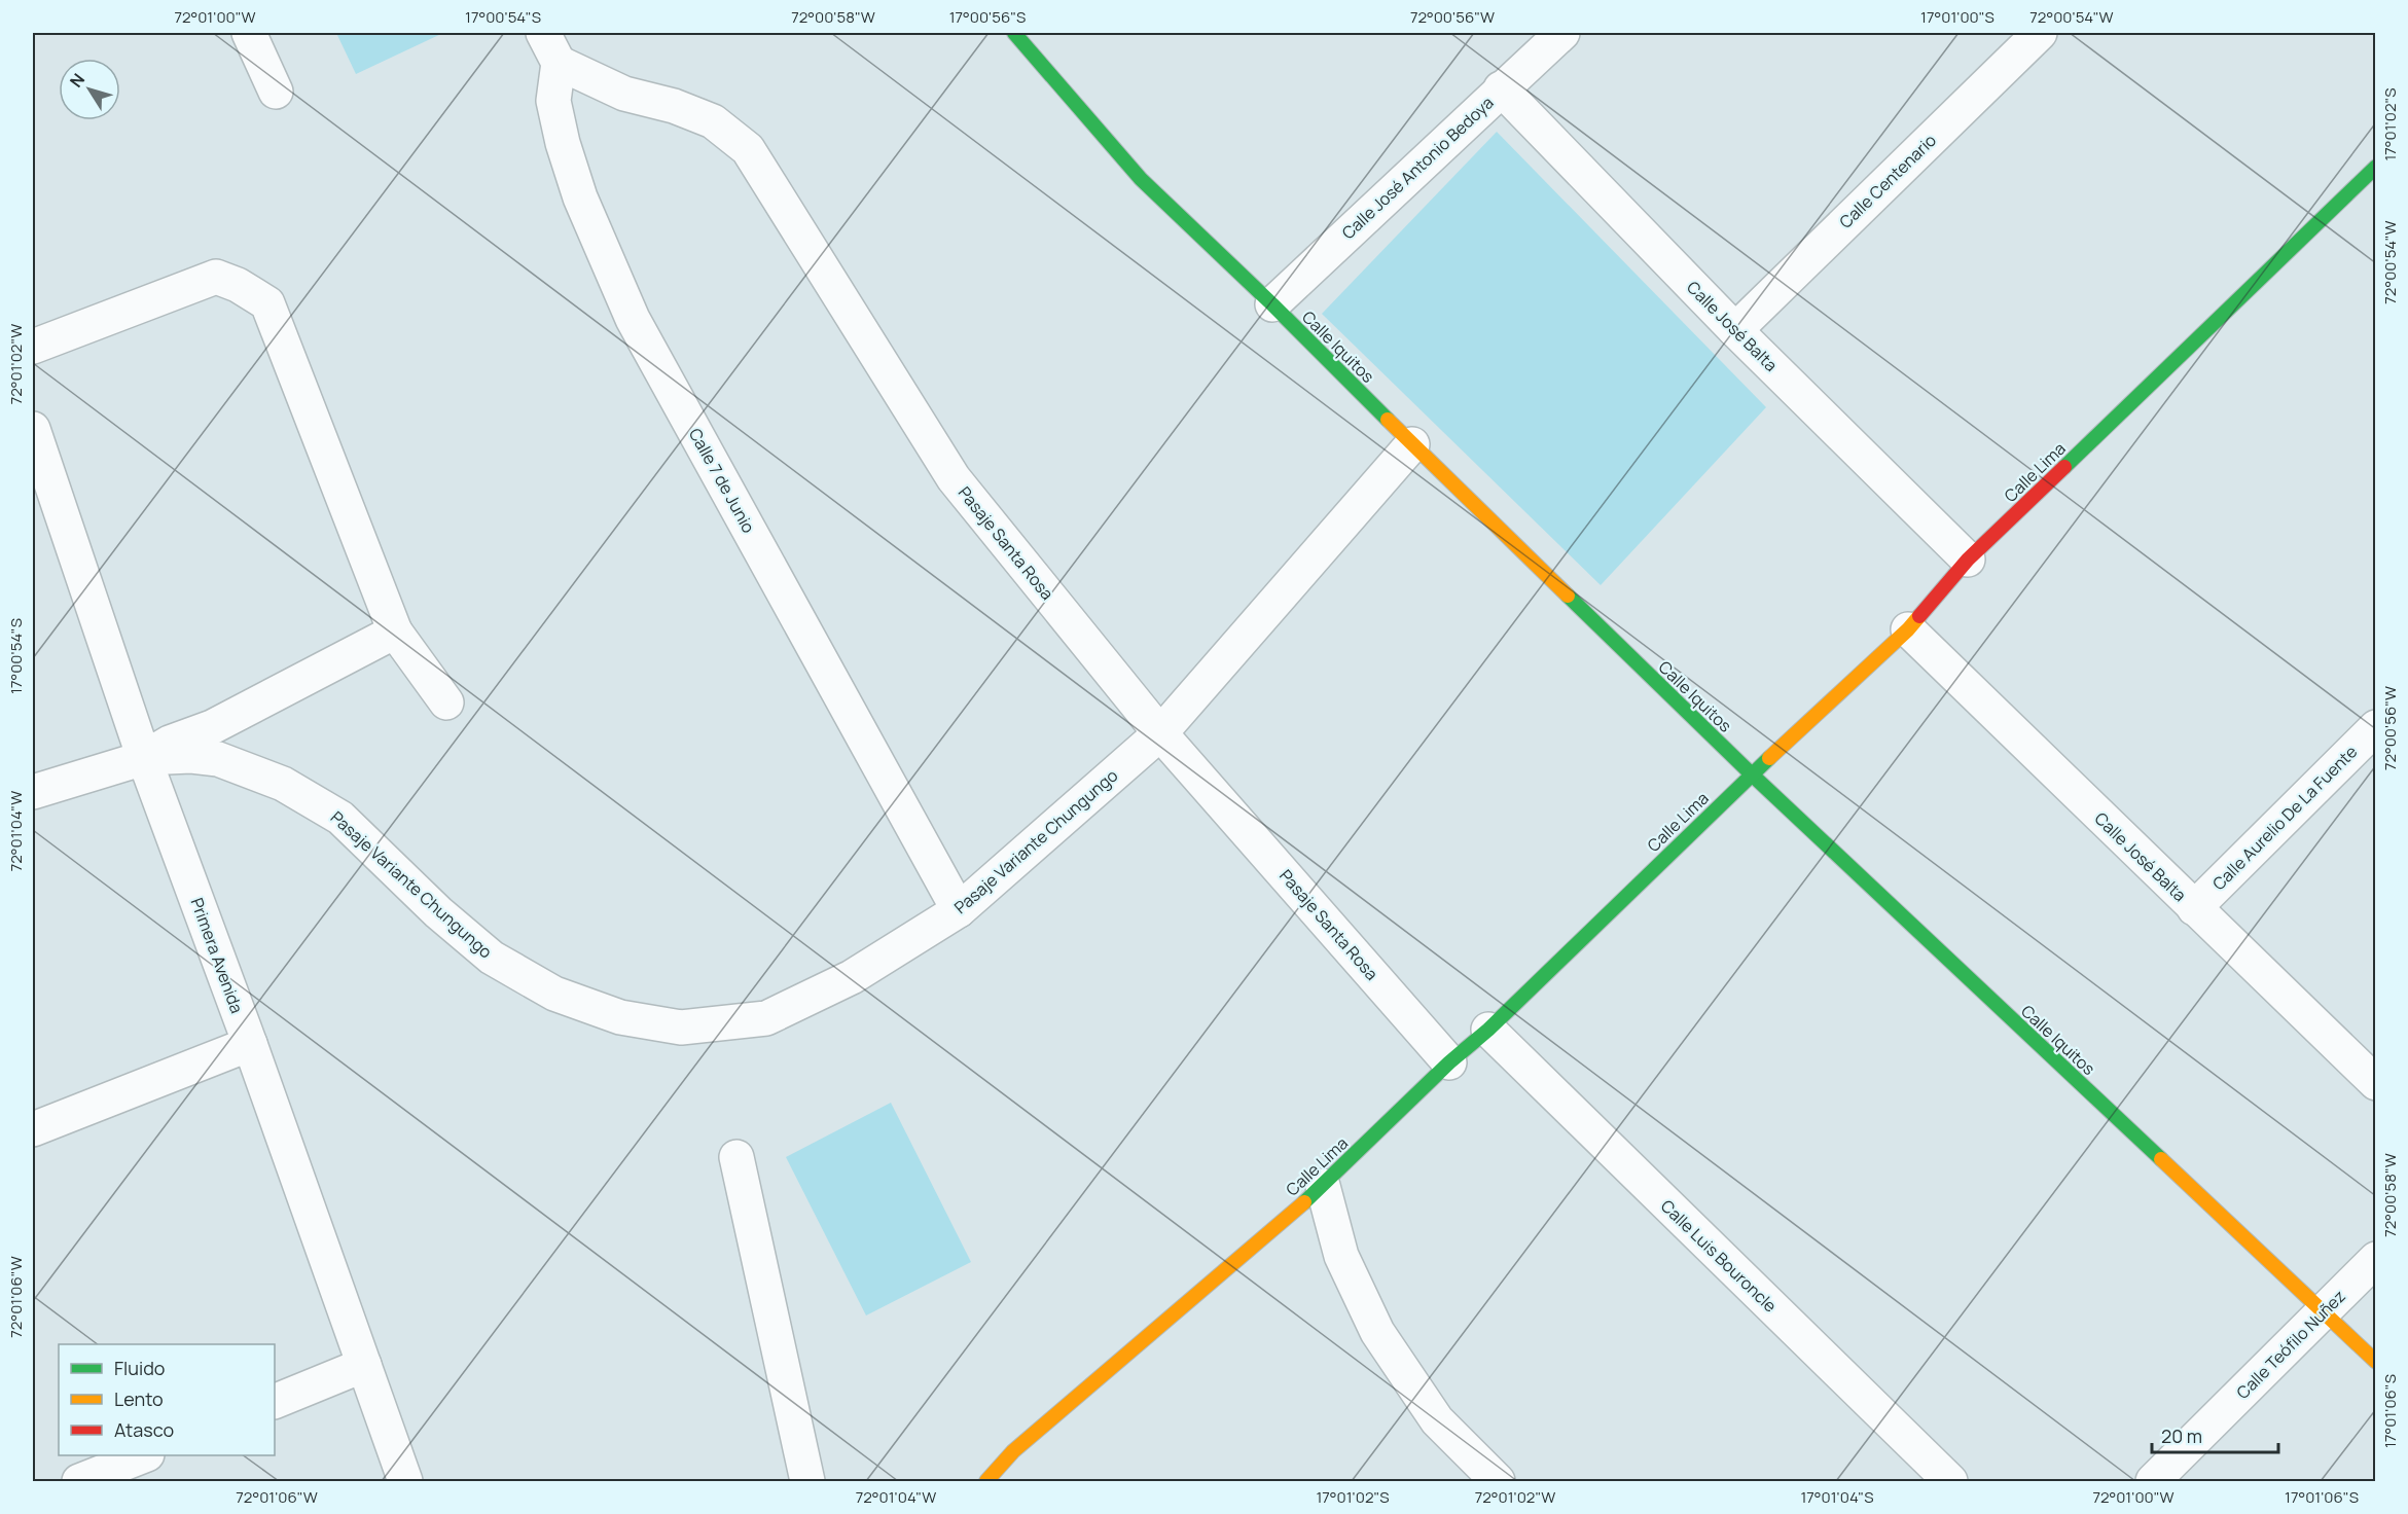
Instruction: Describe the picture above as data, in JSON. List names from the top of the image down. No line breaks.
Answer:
{"streets":{"street":["Calle José Antonio Bedoya","Calle Centenario","Calle José Balta","Calle Iquitos","Calle Lima","Calle 7 de Junio","Pasaje Santa Rosa","Calle Aurelio De La Fuente","Pasaje Variante Chungungo","Primera Avenida","Calle Luis Bouroncle","Calle Teófilo Nuñez"]},"crossings":[["Calle José Antonio Bedoya","Calle José Balta"],["Calle José Antonio Bedoya","Calle Iquitos"],["Calle Centenario","Calle José Balta"],["Calle José Balta","Calle Lima"],["Calle José Balta","Calle Aurelio De La Fuente"],["Calle Iquitos","Calle Lima"],["Calle Iquitos","Pasaje Variante Chungungo"],["Calle Iquitos","Calle Teófilo Nuñez"],["Calle Lima","Pasaje Santa Rosa"],["Calle Lima","Calle Luis Bouroncle"],["Calle 7 de Junio","Pasaje Santa Rosa"],["Calle 7 de Junio","Pasaje Variante Chungungo"],["Pasaje Santa Rosa","Pasaje Variante Chungungo"],["Pasaje Variante Chungungo","Primera Avenida"]],"legend":["Fluido","Lento","Atasco"],"scale_bar":"20 m","north":"top left","coordinates":["72°01'00\"W","17°00'54\"S","72°00'58\"W","17°00'56\"S","72°00'56\"W","17°01'00\"S","72°00'54\"W","17°01'02\"S","72°01'02\"W","72°01'04\"W","72°01'06\"W","17°01'06\"S","17°01'04\"S"]}
